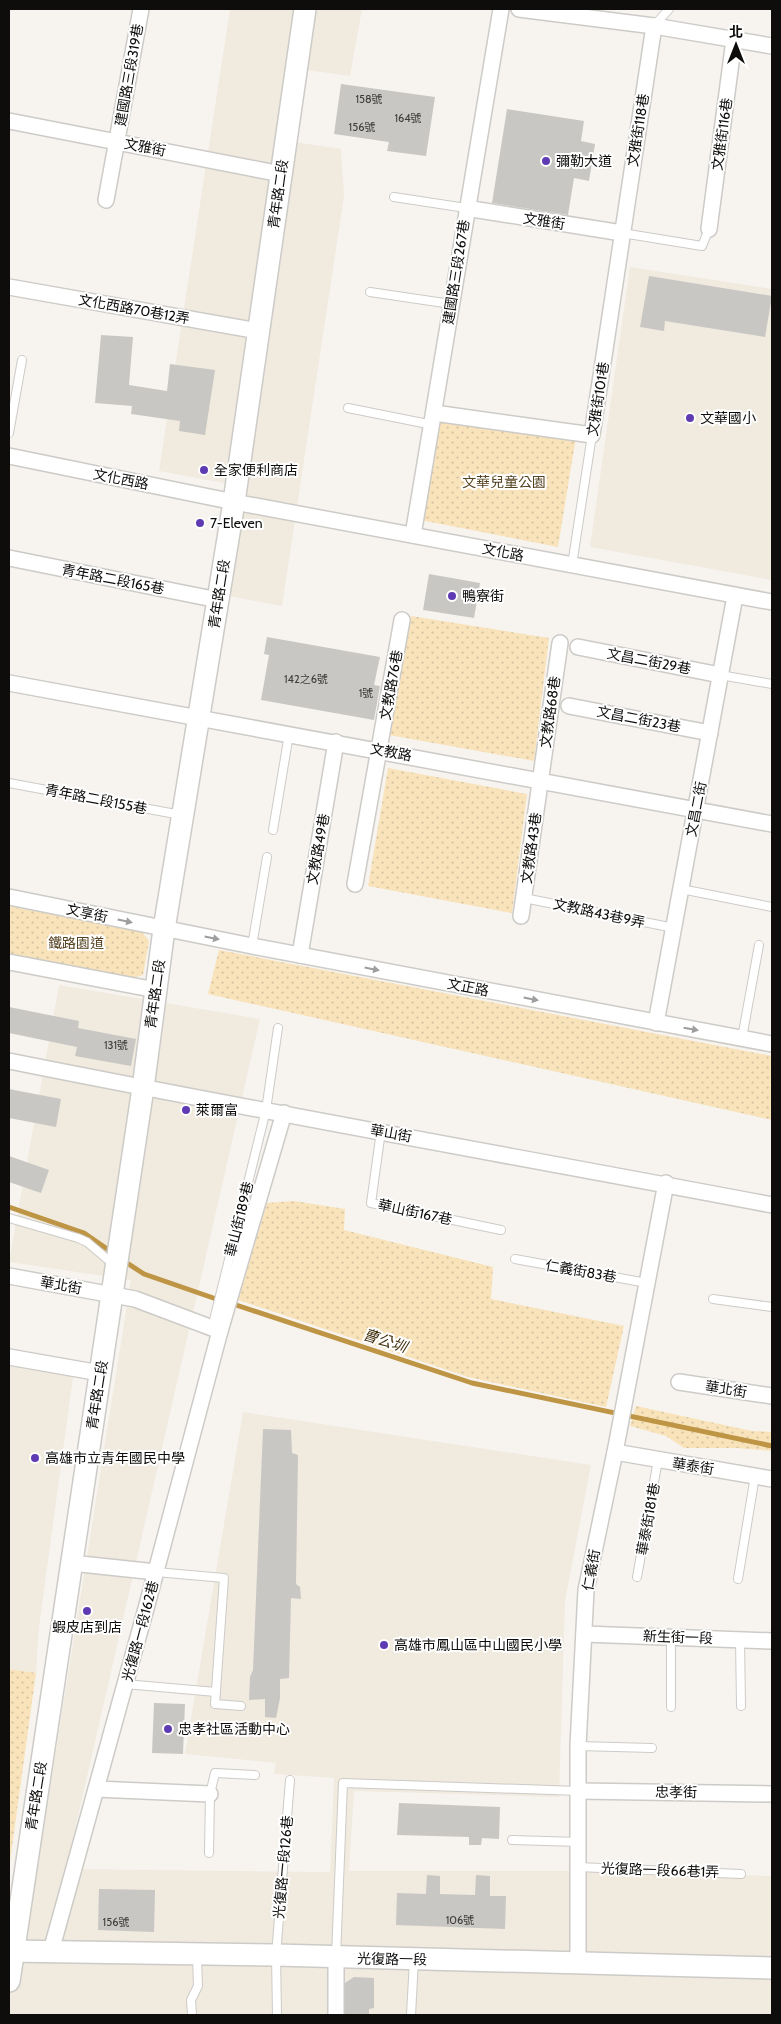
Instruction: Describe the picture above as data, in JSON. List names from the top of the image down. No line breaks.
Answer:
{"streets":{"street":["建國路三段319巷","文雅街118巷","文雅街116巷","文雅街","青年路二段","建國路三段267巷","文化西路70巷12弄","文雅街101巷","文化西路","文化路","青年路二段165巷","文昌二街29巷","文教路76巷","文教路68巷","文昌二街23巷","文教路","文昌二街","文教路43巷","文教路49巷","文享街","文正路","華山街","華北街","華泰街","仁義街","光復路一段162巷","新生街一段","忠孝街","光復路一段"],"lane":["青年路二段155巷","文教路43巷9弄","華山街167巷","華山街189巷","仁義街83巷","華泰街181巷","光復路一段126巷","光復路一段66巷1弄"]},"crossings":[["建國路三段319巷","文雅街"],["文雅街118巷","文雅街"],["文雅街118巷","文雅街101巷"],["文雅街","青年路二段"],["文雅街","建國路三段267巷"],["文雅街","文雅街101巷"],["青年路二段","文化西路70巷12弄"],["青年路二段","文化西路"],["青年路二段","文化路"],["青年路二段","青年路二段165巷"],["青年路二段","文教路"],["青年路二段","青年路二段155巷"],["青年路二段","文享街"],["青年路二段","文正路"],["青年路二段","華山街"],["青年路二段","華北街"],["青年路二段","光復路一段"],["建國路三段267巷","文化路"],["文雅街101巷","文化路"],["文化西路","文化路"],["文化路","文昌二街"],["文昌二街29巷","文昌二街"],["文教路76巷","文教路"],["文教路68巷","文教路"],["文教路68巷","文教路43巷"],["文昌二街23巷","文昌二街"],["文教路","文昌二街"],["文教路","文教路43巷"],["文教路","文教路49巷"],["文昌二街","文教路43巷9弄"],["文昌二街","文正路"],["文教路43巷","文教路43巷9弄"],["文教路49巷","文正路"],["文享街","文正路"],["華山街","華山街167巷"],["華山街","華山街189巷"],["華山街","仁義街"],["華山街","光復路一段162巷"],["華山街189巷","光復路一段162巷"],["仁義街83巷","仁義街"],["華北街","光復路一段162巷"],["華泰街","華泰街181巷"],["華泰街","仁義街"],["仁義街","新生街一段"],["仁義街","忠孝街"],["仁義街","光復路一段66巷1弄"],["仁義街","光復路一段"],["光復路一段162巷","光復路一段"],["光復路一段126巷","光復路一段"]],"one_way":["文正路"],"water":["曹公圳"],"parks":["文華兒童公園","鐵路園道"],"places":["彌勒大道","文華國小","全家便利商店","7-Eleven","鴨寮街","萊爾富","高雄市立青年國民中學","蝦皮店到店","高雄市鳳山區中山國民小學","忠孝社區活動中心"],"house_numbers":["158號","164號","156號","142之6號","1號","131號","106號","156號"],"north":"top"}
